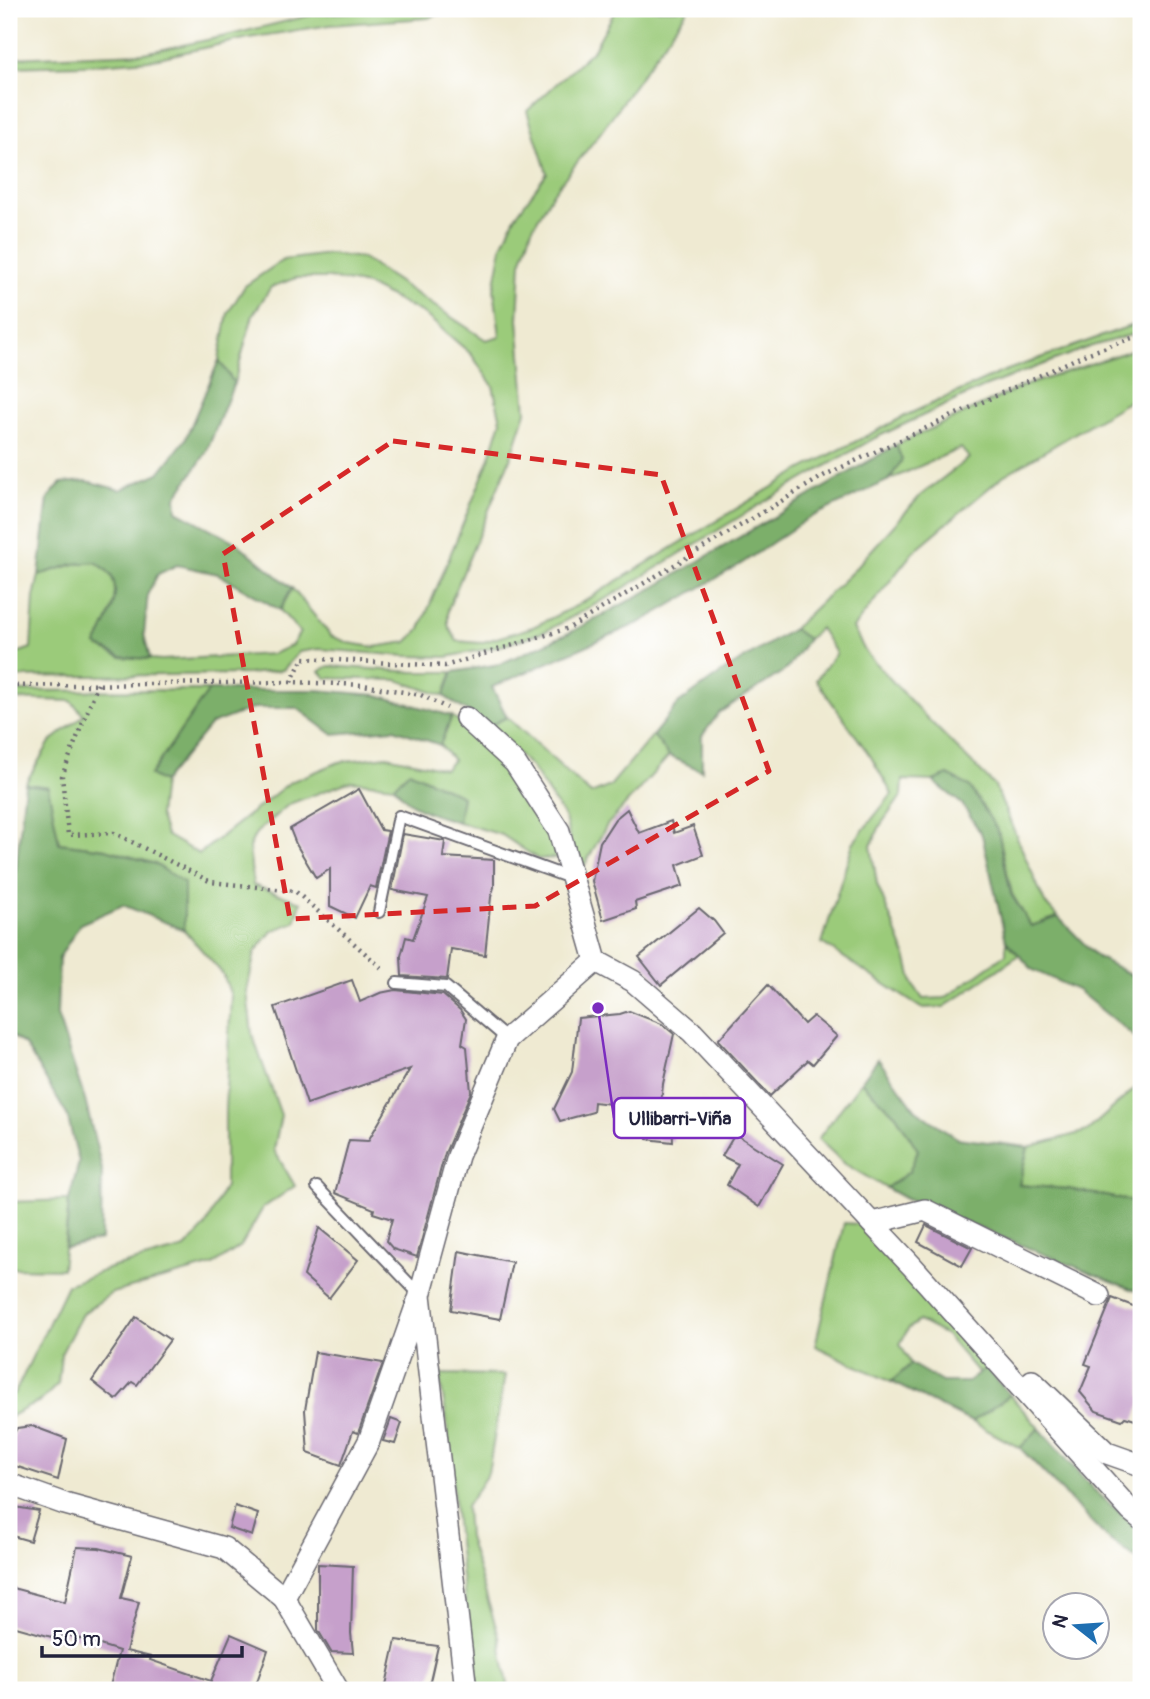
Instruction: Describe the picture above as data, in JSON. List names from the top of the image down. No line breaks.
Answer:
{"places":["Ullibarri-Viña"],"scale_bar":"50 m","north":"left"}
